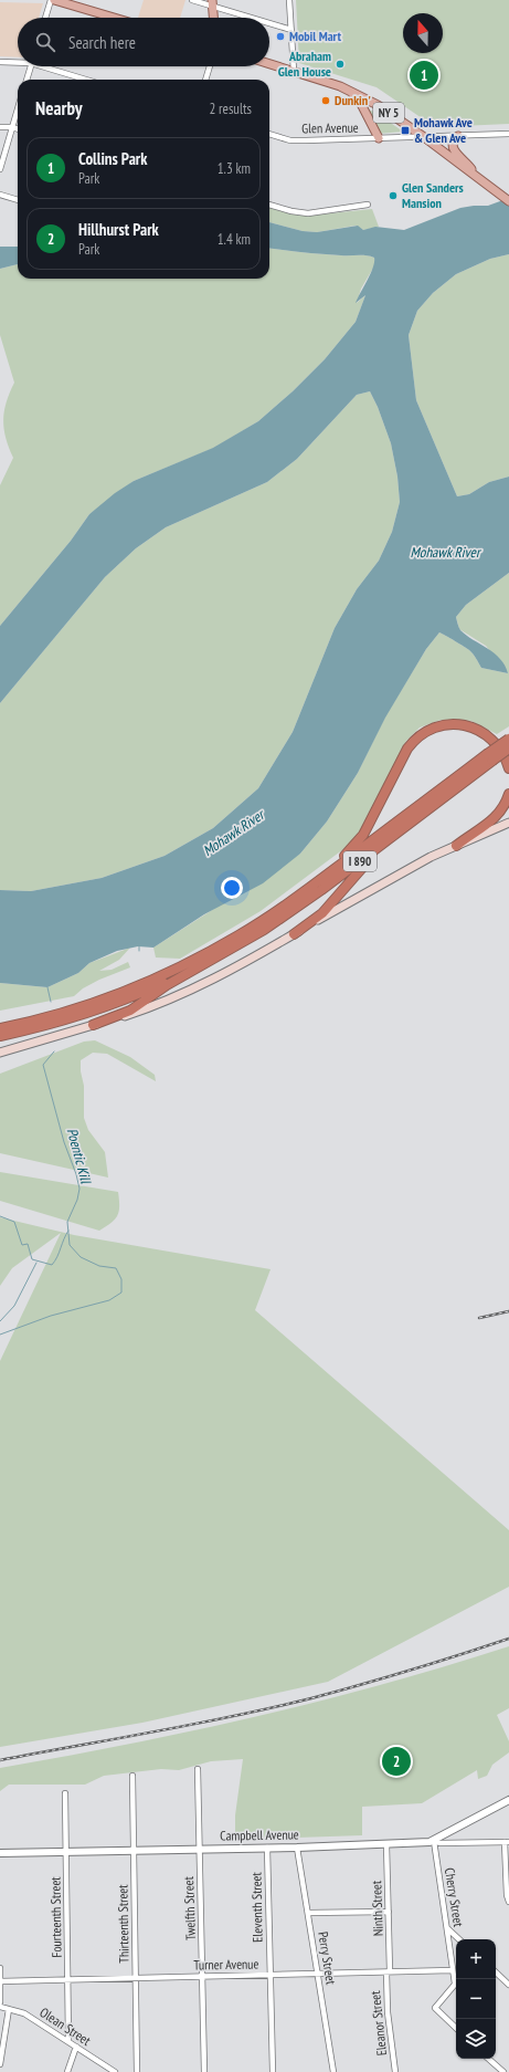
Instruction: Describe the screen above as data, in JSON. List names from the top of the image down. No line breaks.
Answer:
{"streets":{"highway":["I 890"],"main road":["NY 5"],"street":["Glen Avenue","Campbell Avenue","Cherry Street","Eleventh Street","Twelfth Street","Ninth Street","Fourteenth Street","Thirteenth Street","Perry Street","Turner Avenue","Eleanor Street","Olean Street"]},"crossings":[["NY 5","Glen Avenue"],["Campbell Avenue","Cherry Street"],["Campbell Avenue","Eleventh Street"],["Campbell Avenue","Twelfth Street"],["Campbell Avenue","Ninth Street"],["Campbell Avenue","Fourteenth Street"],["Campbell Avenue","Thirteenth Street"],["Campbell Avenue","Perry Street"],["Cherry Street","Turner Avenue"],["Eleventh Street","Turner Avenue"],["Twelfth Street","Turner Avenue"],["Ninth Street","Turner Avenue"],["Ninth Street","Eleanor Street"],["Fourteenth Street","Turner Avenue"],["Fourteenth Street","Olean Street"],["Thirteenth Street","Turner Avenue"],["Perry Street","Turner Avenue"],["Turner Avenue","Eleanor Street"]],"water":["Mohawk River","Poentic Kill"],"places":{"other":["Mobil Mart","Abraham Glen House","Dunkin'","Glen Sanders Mansion"],"transit":["Mohawk Ave & Glen Ave"]},"north":"top","page":{"search":"Search here","pins":["1","2"],"heading":["Nearby","2 results"],"list":[{"mark":"1","name":"Collins Park","note":"Park","value":"1.3 km"},{"mark":"2","name":"Hillhurst Park","note":"Park","value":"1.4 km"}],"map_buttons":["+","−"]}}
